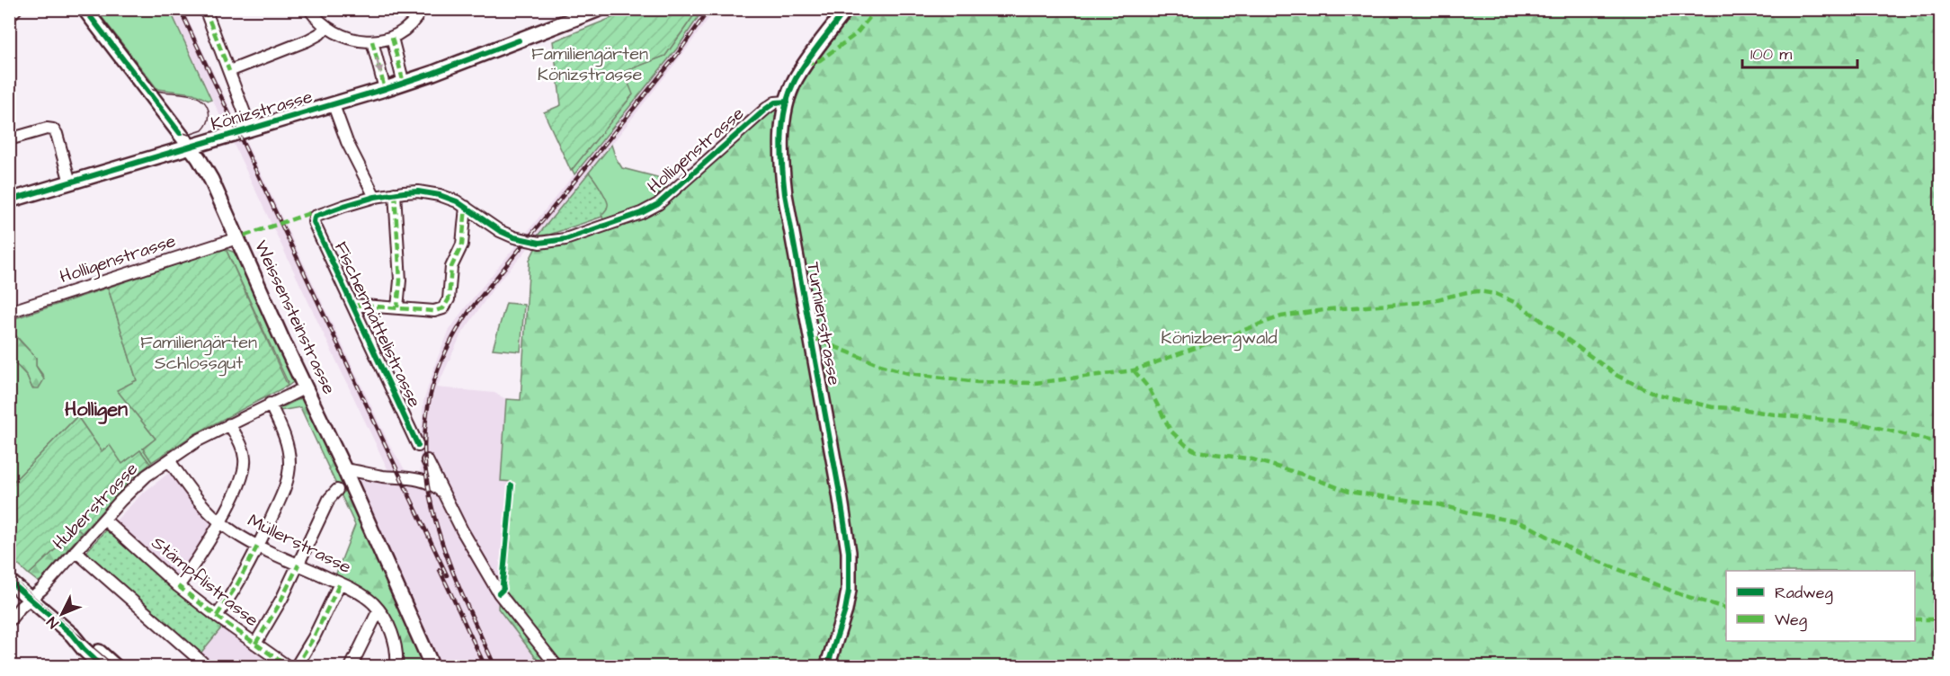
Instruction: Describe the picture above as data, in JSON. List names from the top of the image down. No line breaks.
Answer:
{"streets":{"main road":["Könizstrasse","Weissensteinstrasse","Turnierstrasse"],"street":["Holligenstrasse","Fischermättelistrasse","Huberstrasse","Müllerstrasse","Stämpflistrasse"]},"crossings":[["Könizstrasse","Holligenstrasse"],["Könizstrasse","Weissensteinstrasse"],["Holligenstrasse","Weissensteinstrasse"],["Holligenstrasse","Turnierstrasse"],["Holligenstrasse","Fischermättelistrasse"],["Weissensteinstrasse","Huberstrasse"],["Huberstrasse","Müllerstrasse"],["Huberstrasse","Stämpflistrasse"]],"districts":["Holligen"],"parks":["Familiengärten Könizstrasse","Könizbergwald","Familiengärten Schlossgut"],"legend":["Radweg","Weg"],"scale_bar":"100 m","north":"bottom left"}
